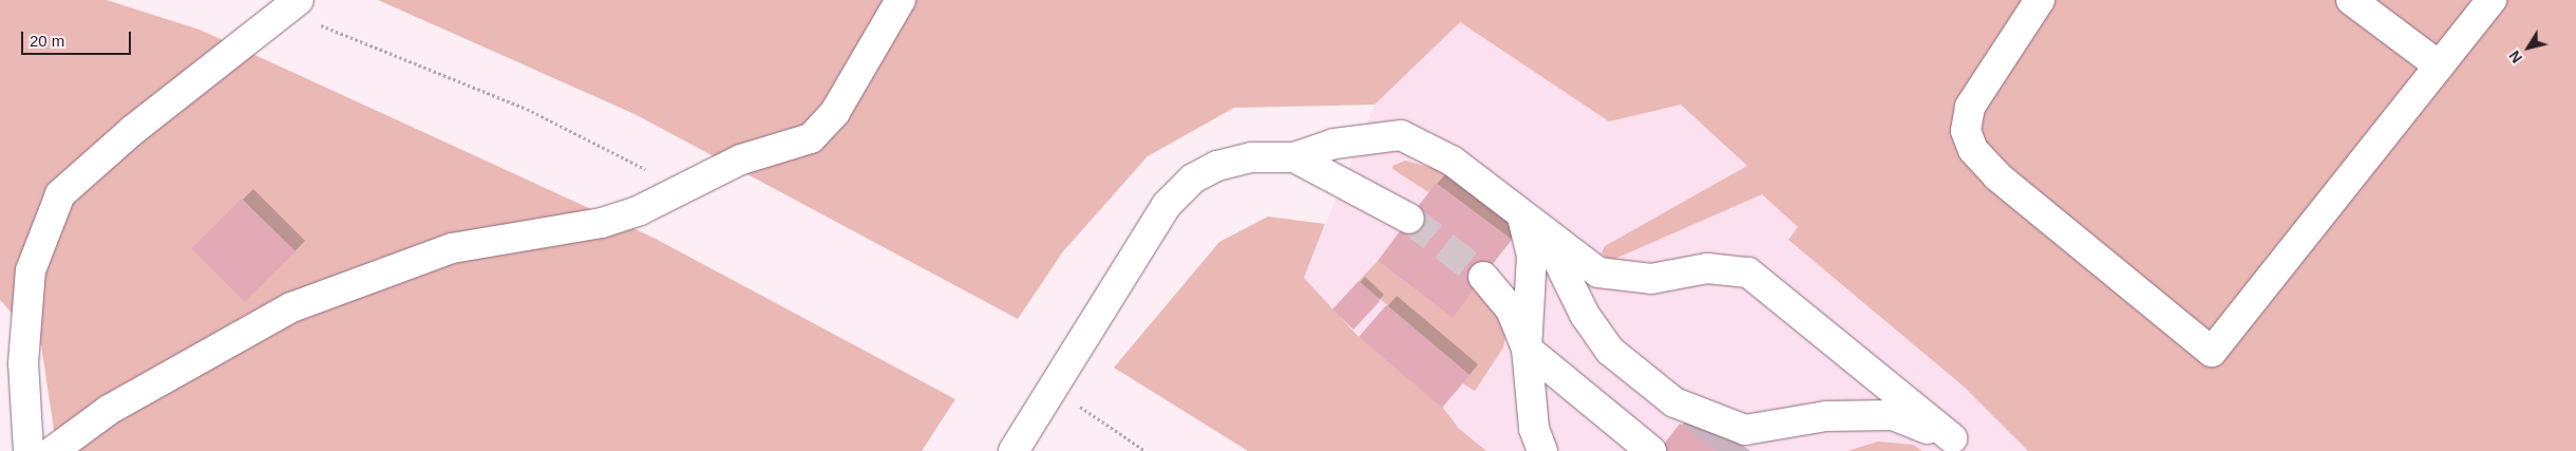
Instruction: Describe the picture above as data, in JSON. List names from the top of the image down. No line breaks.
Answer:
{"scale_bar":"20 m","north":"bottom left"}
